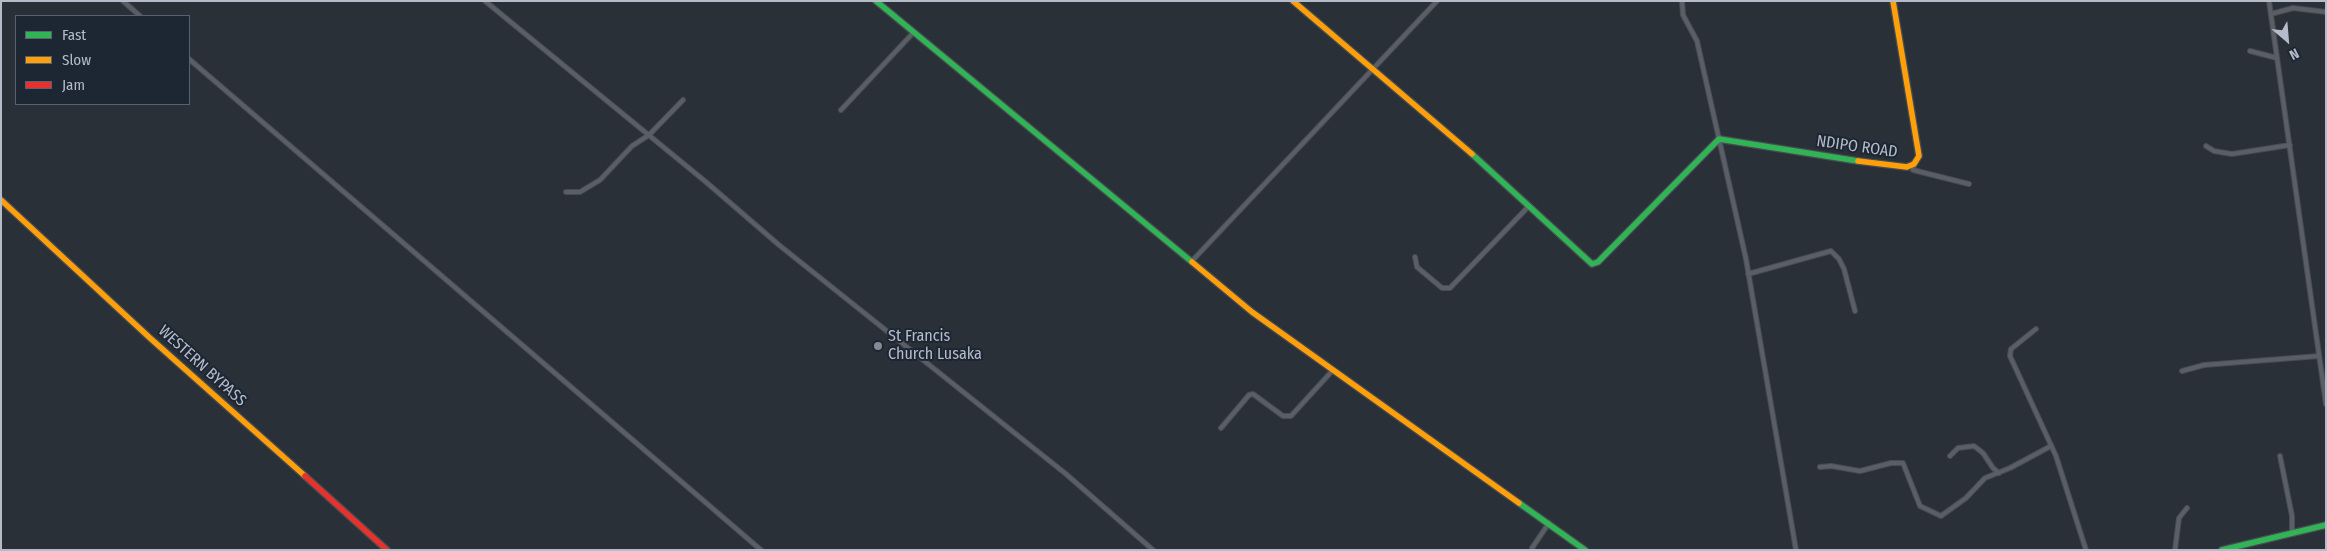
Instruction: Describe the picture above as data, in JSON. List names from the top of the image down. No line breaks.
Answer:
{"streets":{"street":["NDIPO ROAD","WESTERN BYPASS"]},"places":["St Francis Church Lusaka"],"legend":["Fast","Slow","Jam"],"north":"bottom right"}
